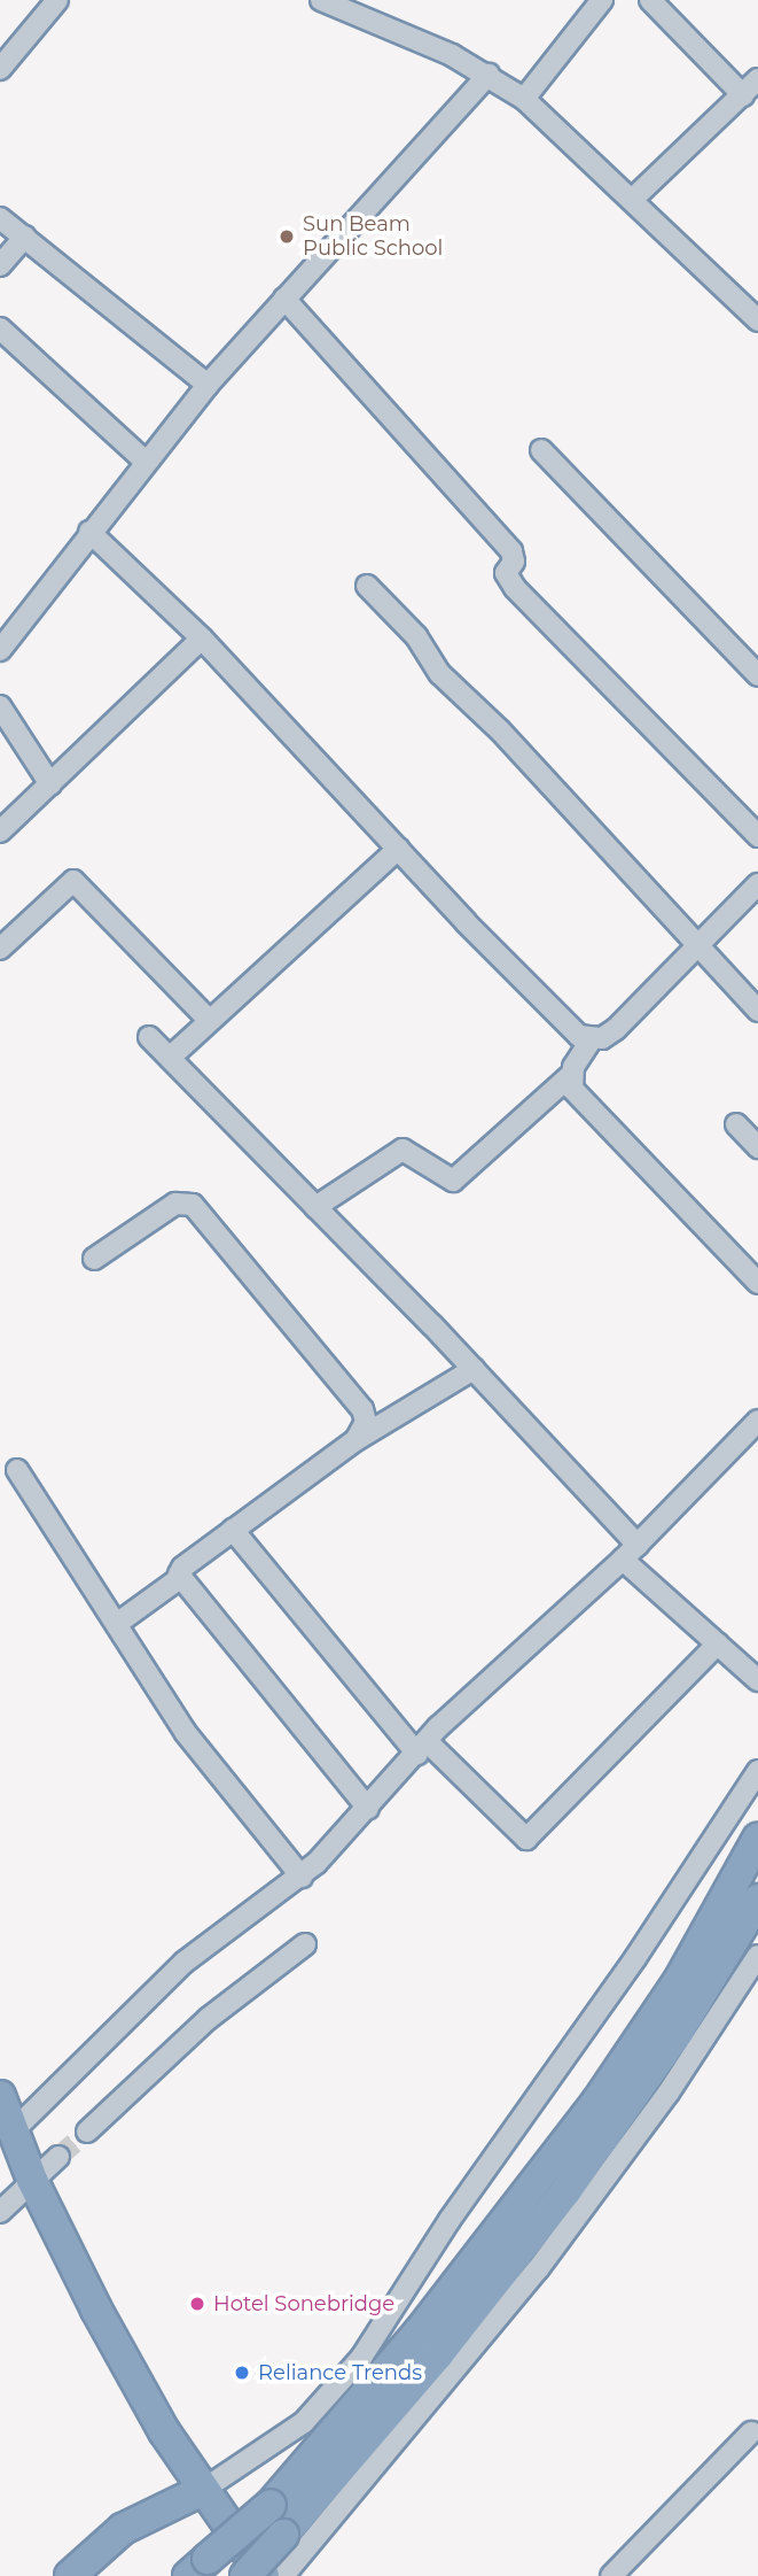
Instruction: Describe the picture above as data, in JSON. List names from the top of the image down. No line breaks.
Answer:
{"places":["Sun Beam Public School","Hotel Sonebridge","Reliance Trends"]}
